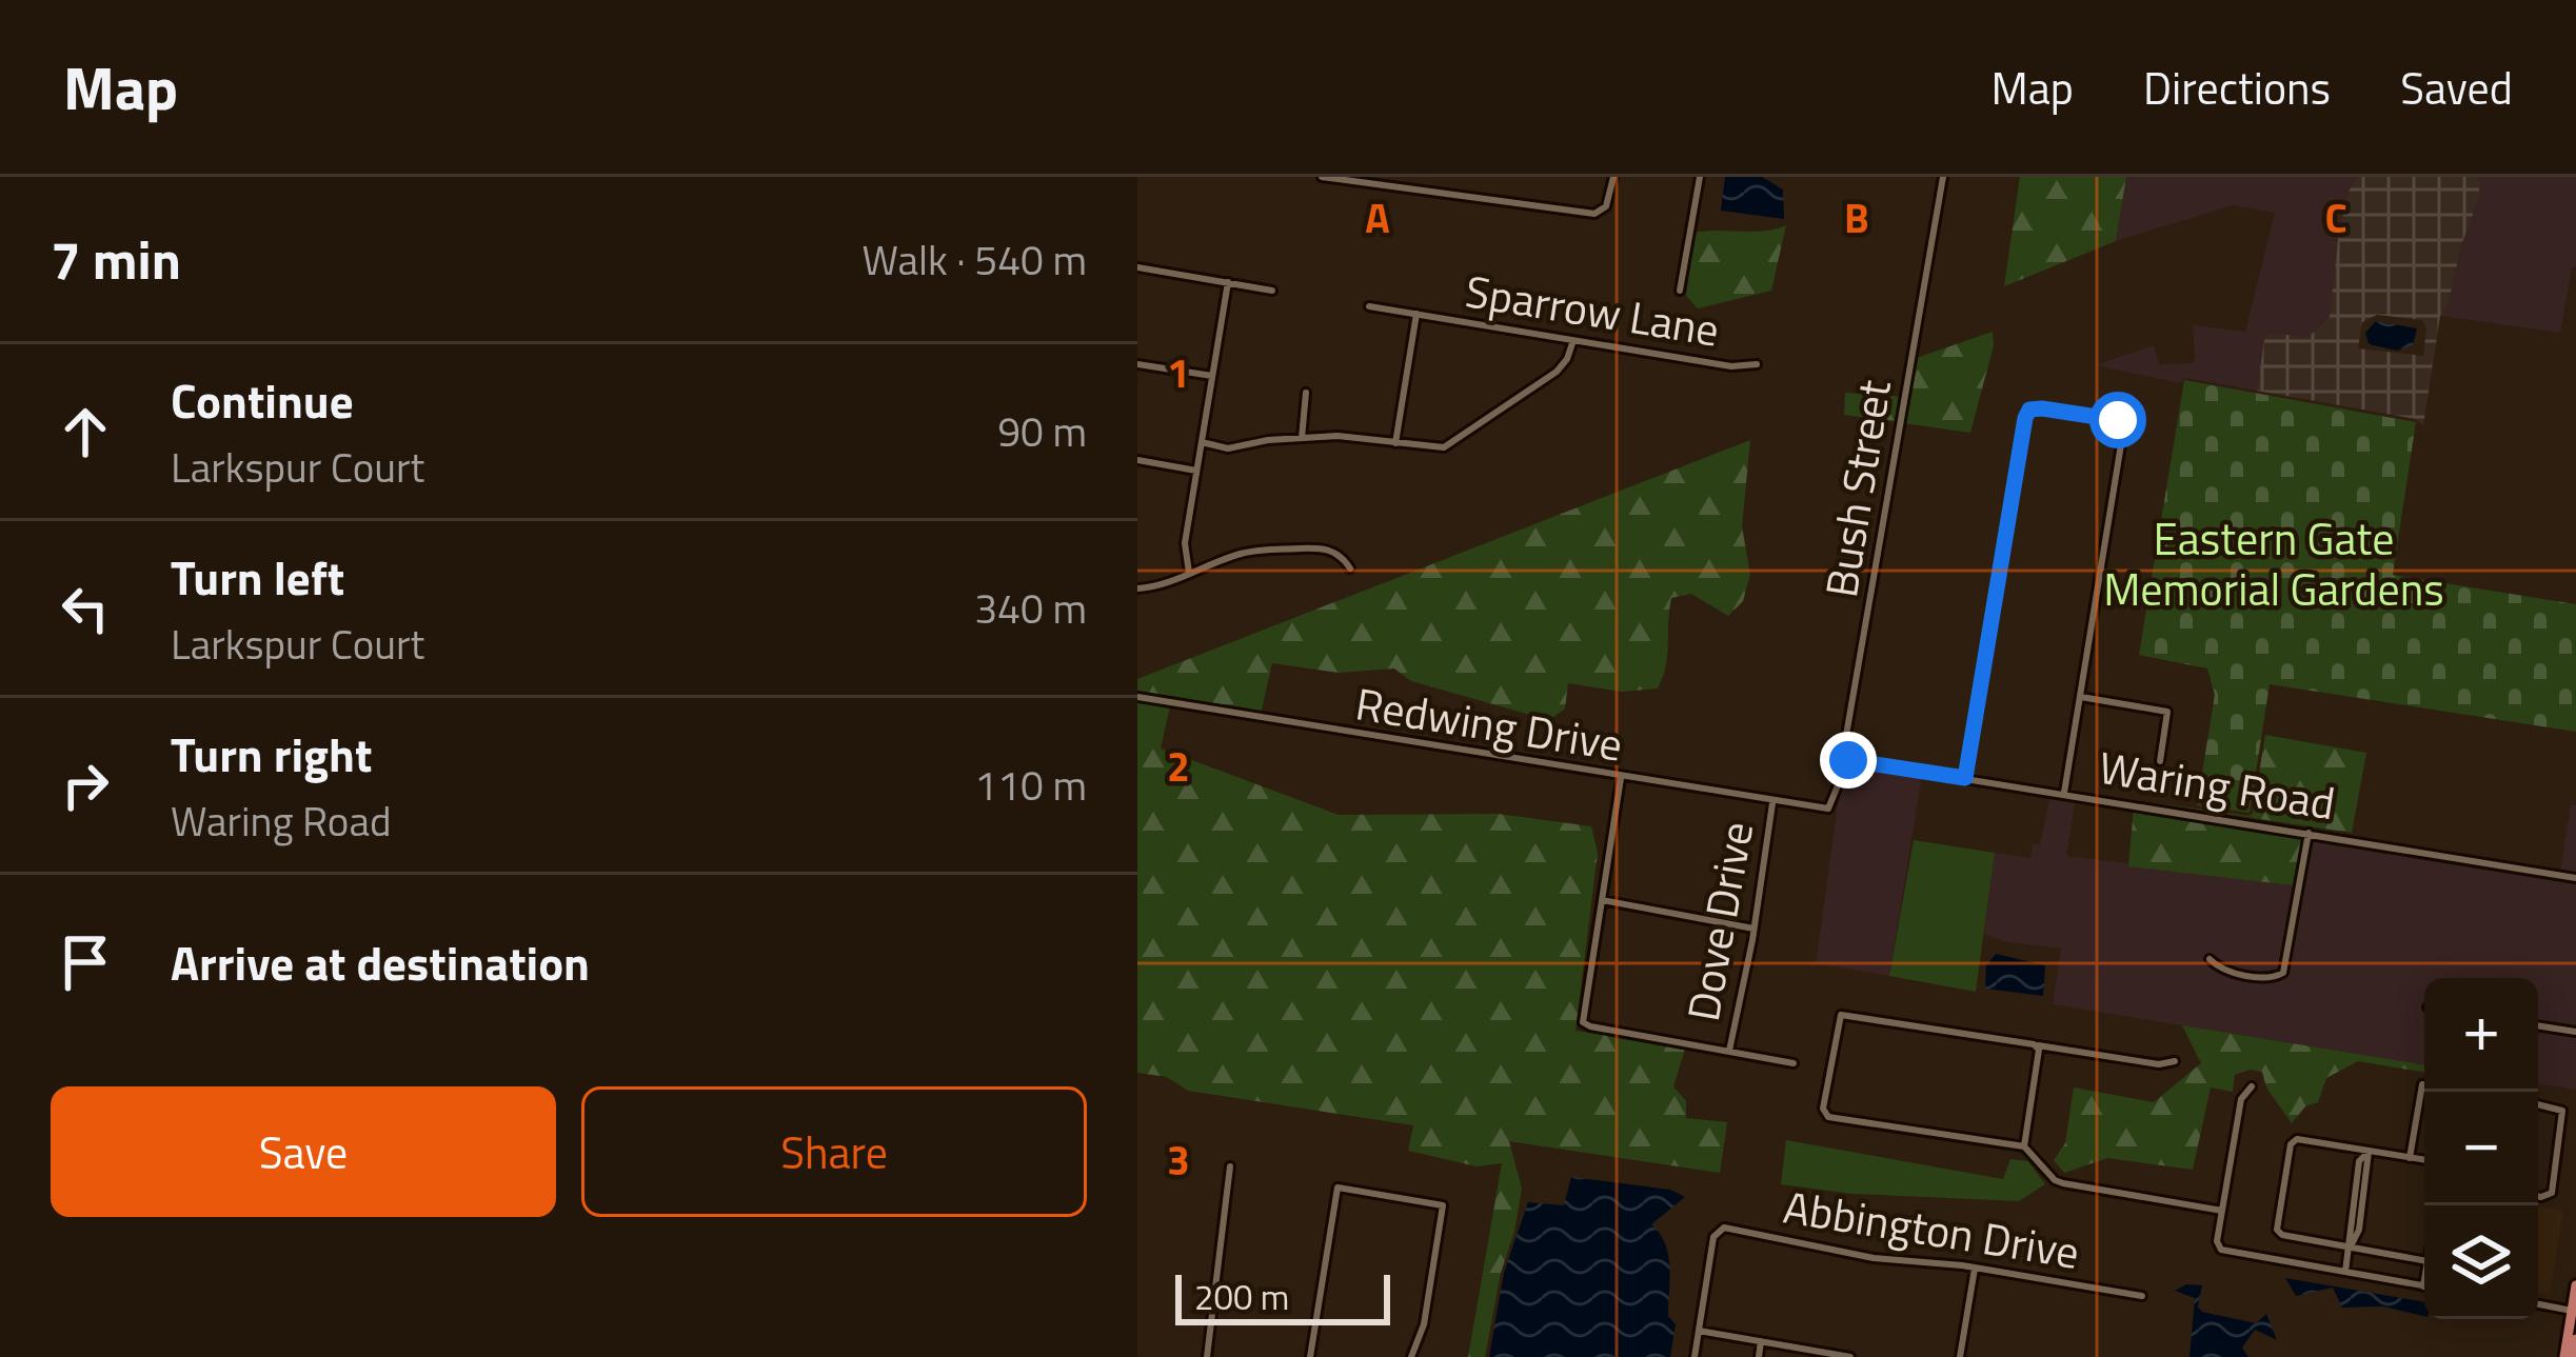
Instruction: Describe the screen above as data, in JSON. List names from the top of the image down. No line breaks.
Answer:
{"streets":{"street":["Sparrow Lane","Bush Street","Redwing Drive","Waring Road","Dove Drive","Abbington Drive"]},"crossings":[["Bush Street","Redwing Drive"],["Bush Street","Waring Road"],["Redwing Drive","Dove Drive"]],"parks":["Eastern Gate Memorial Gardens"],"scale_bar":"200 m","page":{"header":"Map","nav":["Map","Directions","Saved"],"heading":["7 min","Walk · 540 m"],"list":[["Continue","Larkspur Court","90 m"],["Turn left","Larkspur Court","340 m"],["Turn right","Waring Road","110 m"],"Arrive at destination"],"map_buttons":["+","−"],"buttons":["Save","Share"],"scale":"200 m"},"grid":{"columns":["A","B","C"],"rows":["1","2","3"]}}
